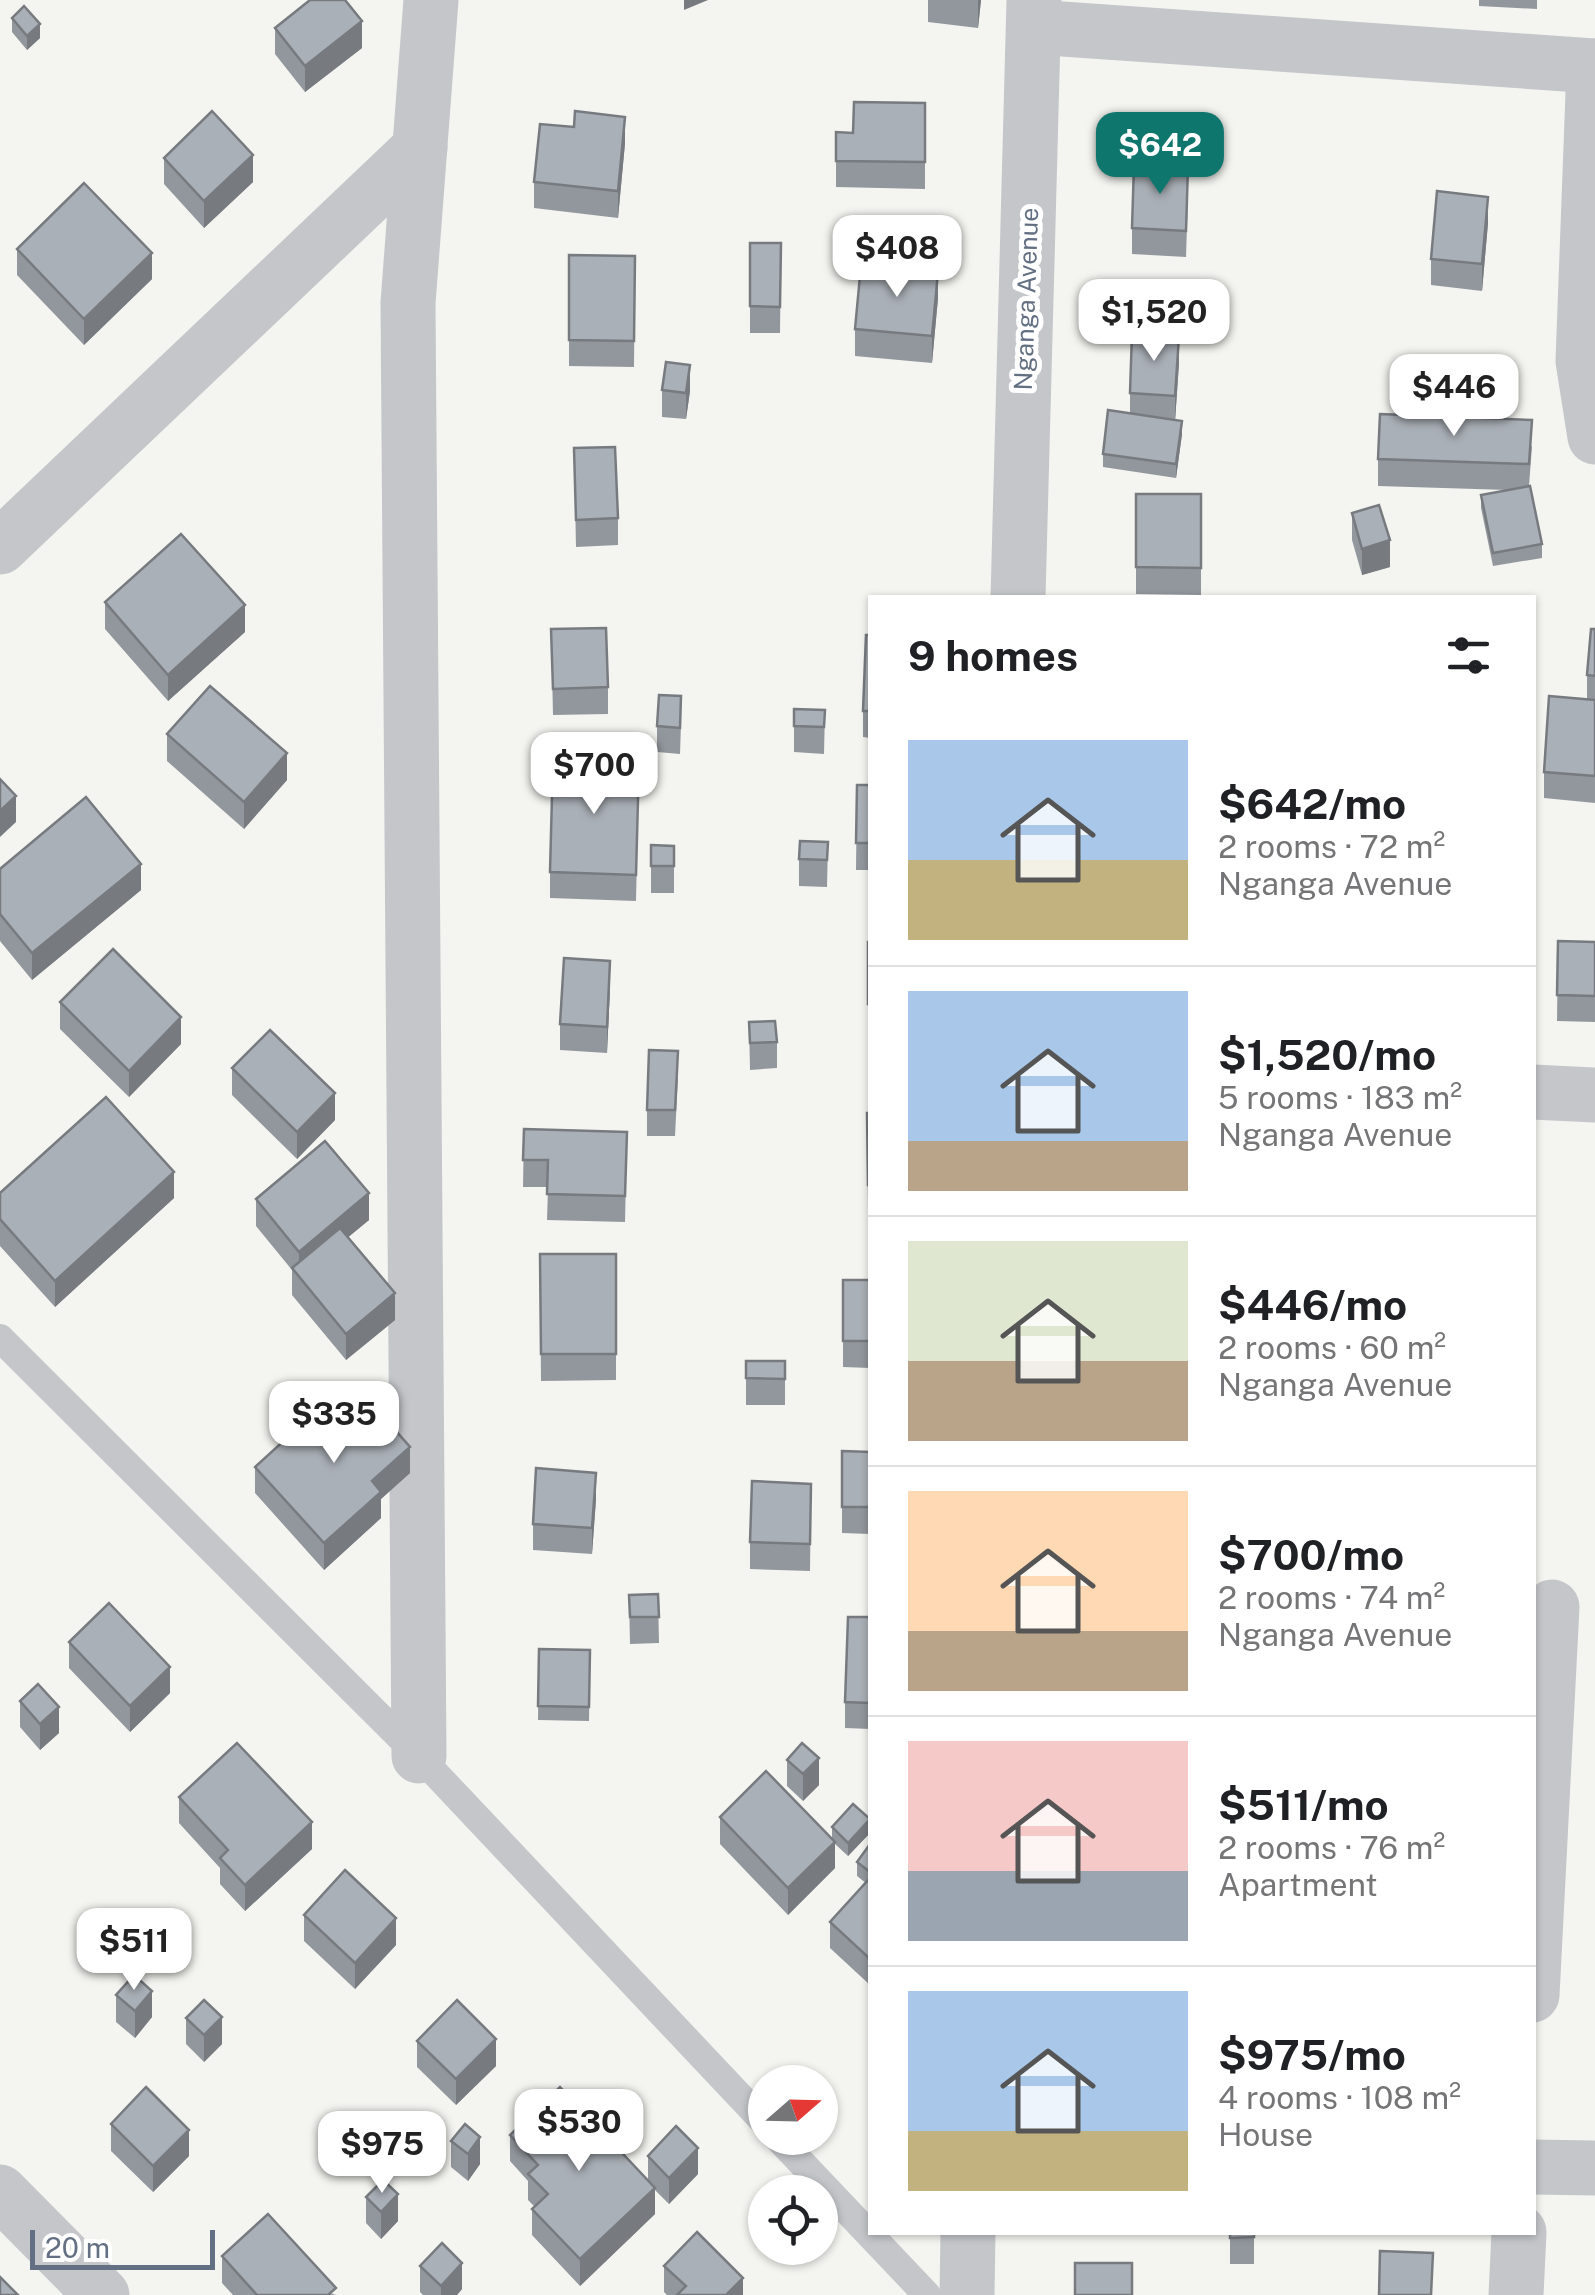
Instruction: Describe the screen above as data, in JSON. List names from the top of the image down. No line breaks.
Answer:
{"streets":{"street":["Nganga Avenue"]},"scale_bar":"20 m","north":"right","page":{"price":["$642","$408","$1,520","$446","$700","$335","$511","$530","$975"],"heading":"9 homes","list":[{"name":"$642/mo","note":"2 rooms · 72 m² · Nganga Avenue"},{"name":"$1,520/mo","note":"5 rooms · 183 m² · Nganga Avenue"},{"name":"$446/mo","note":"2 rooms · 60 m² · Nganga Avenue"},{"name":"$700/mo","note":"2 rooms · 74 m² · Nganga Avenue"},{"name":"$511/mo","note":"2 rooms · 76 m² · Apartment"},{"name":"$975/mo","note":"4 rooms · 108 m² · House"}],"scale":"20 m"}}
